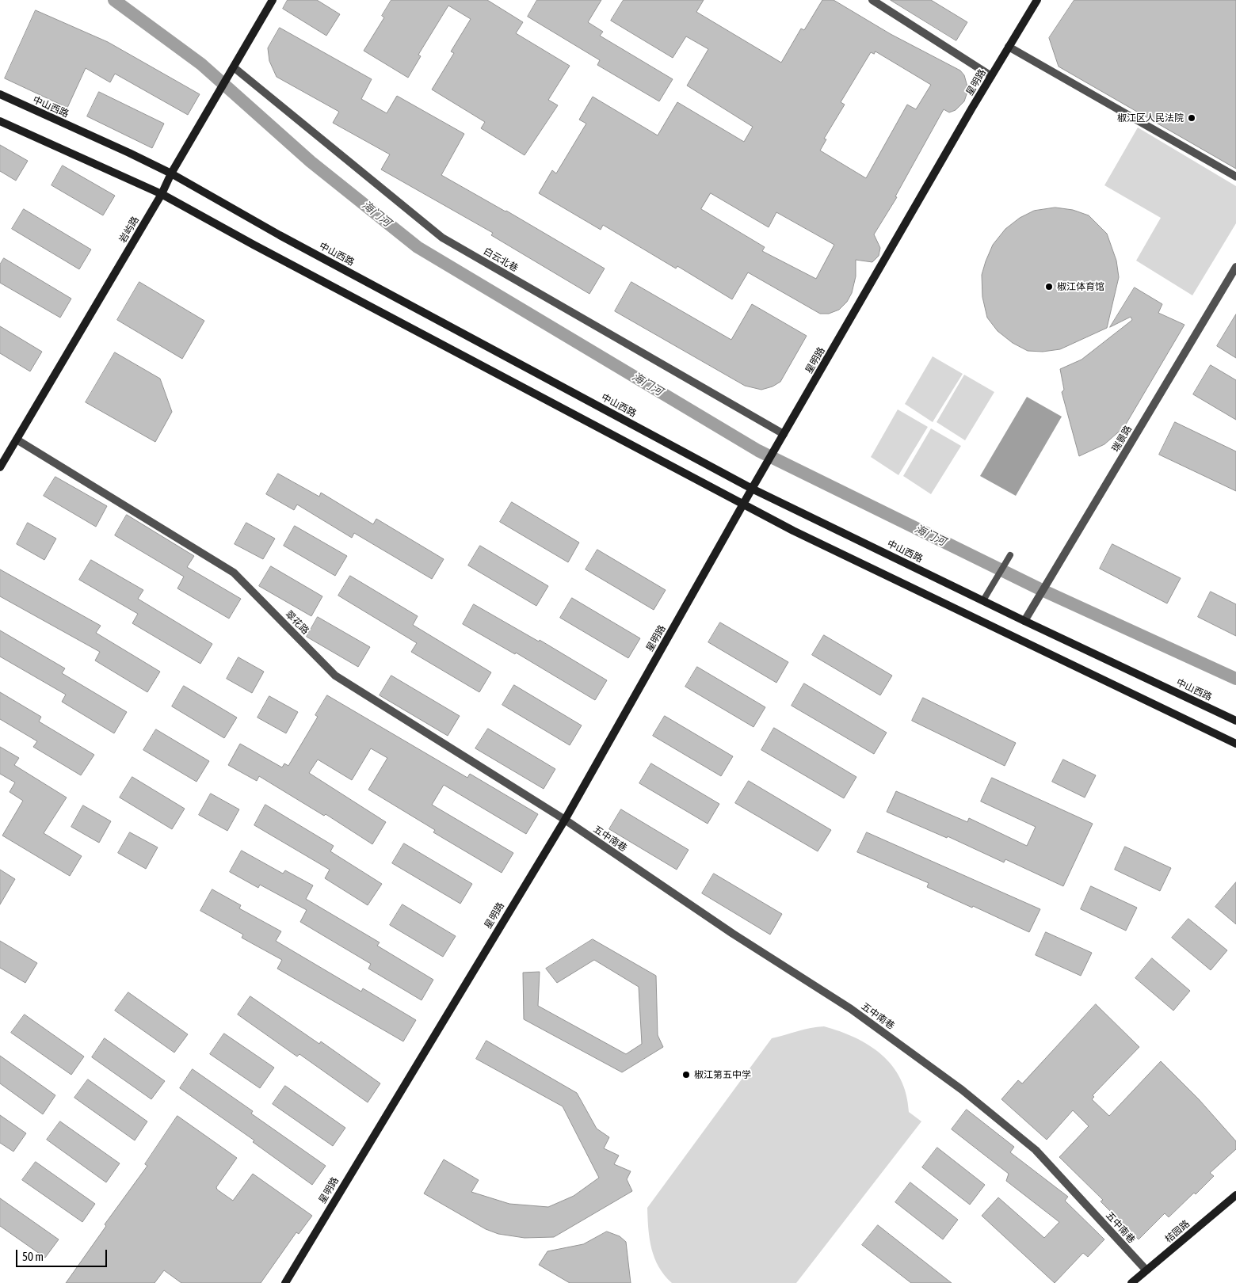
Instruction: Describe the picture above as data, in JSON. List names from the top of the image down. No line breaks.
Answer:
{"streets":{"main road":["星明路","中山西路","岩屿路","桔园路"],"street":["白云北巷","瑞景路","翠花路","五中南巷"]},"crossings":[["星明路","中山西路"],["星明路","白云北巷"],["星明路","翠花路"],["星明路","五中南巷"],["中山西路","岩屿路"],["中山西路","瑞景路"],["岩屿路","白云北巷"],["岩屿路","翠花路"],["翠花路","五中南巷"],["五中南巷","桔园路"]],"water":["海门河"],"places":["椒江区人民法院","椒江体育馆","椒江第五中学"],"scale_bar":"50 m"}
